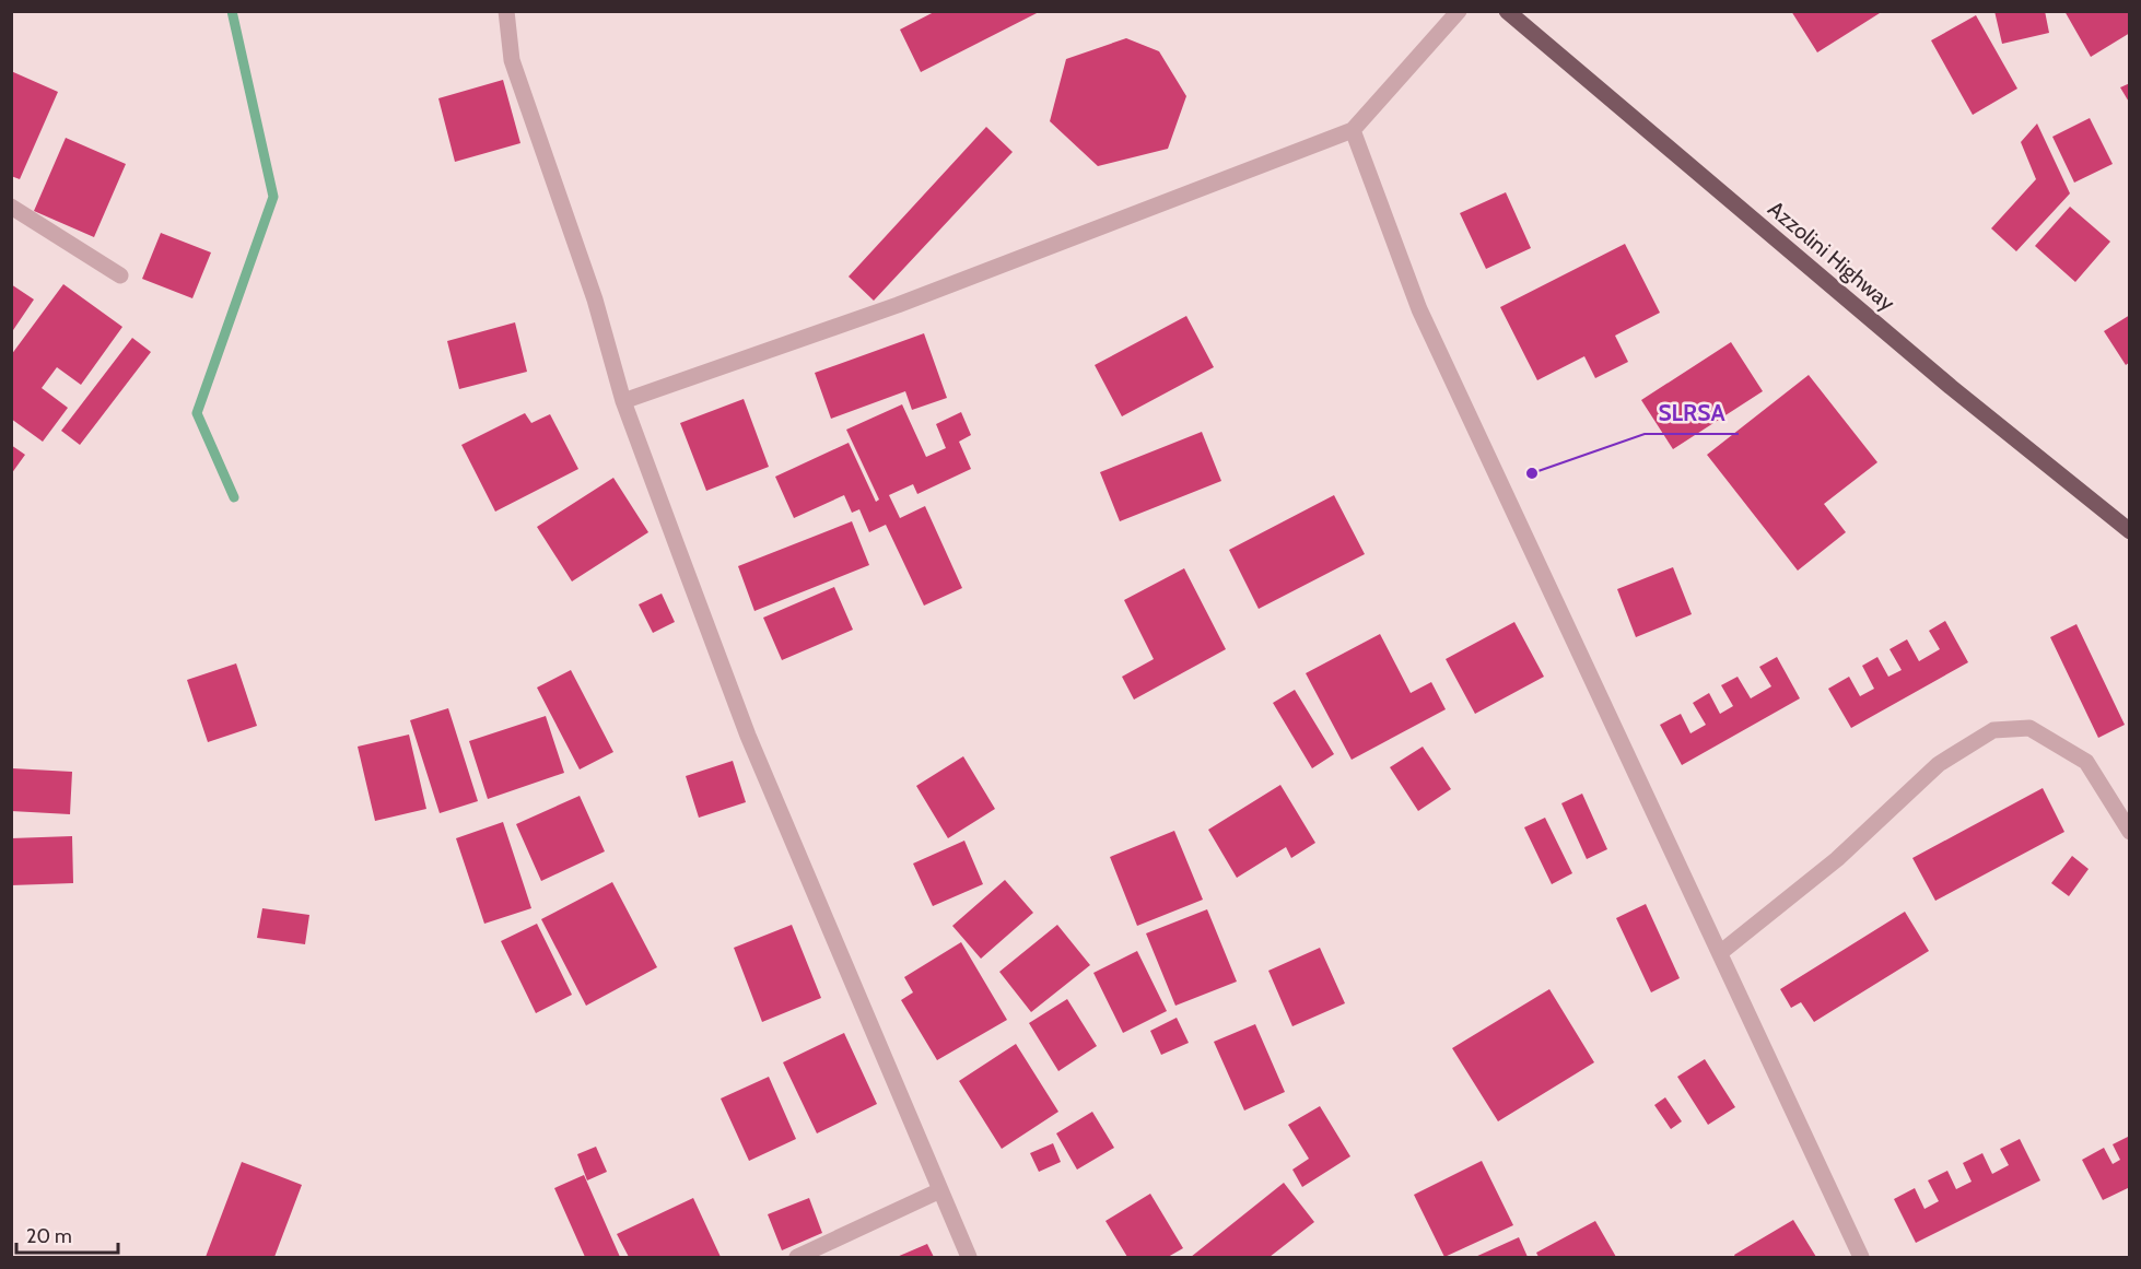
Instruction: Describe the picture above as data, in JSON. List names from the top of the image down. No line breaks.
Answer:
{"streets":{"main road":["Azzolini Highway"]},"places":["SLRSA"],"scale_bar":"20 m"}
